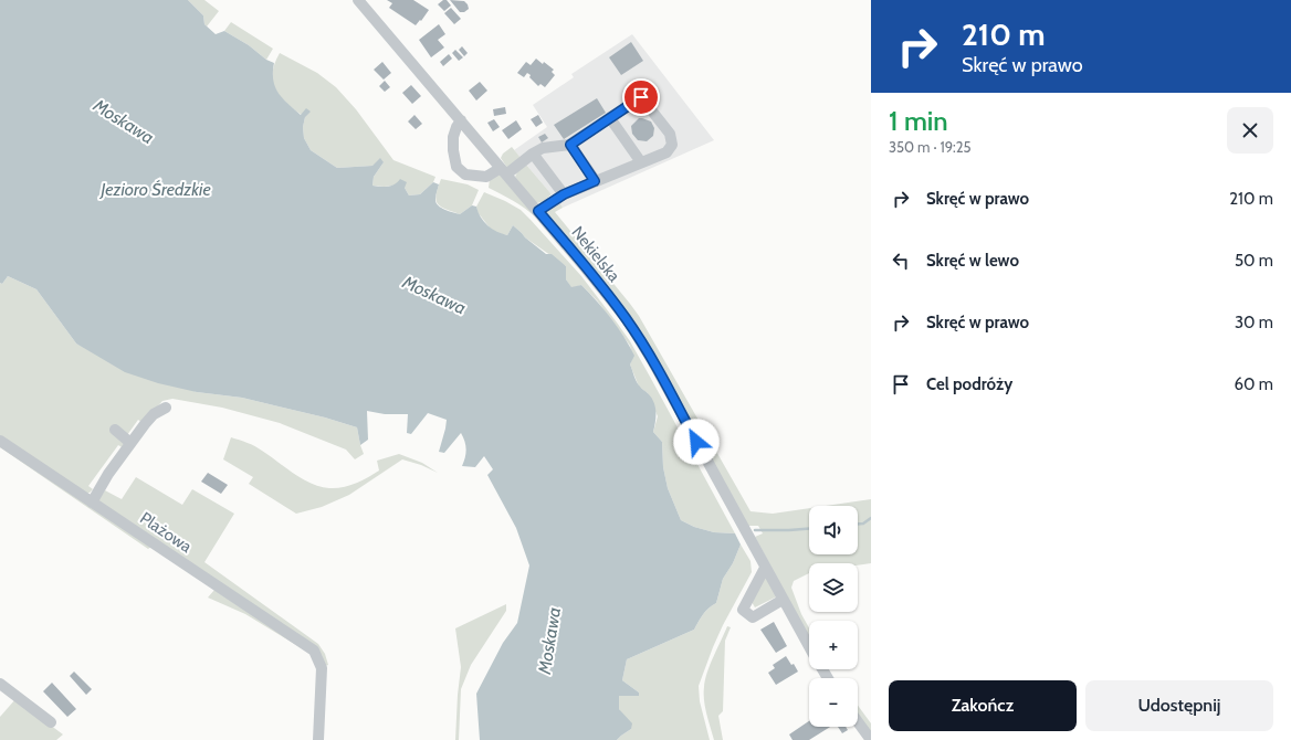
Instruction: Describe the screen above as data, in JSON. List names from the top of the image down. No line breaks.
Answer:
{"streets":{"street":["Nekielska","Plażowa"]},"water":["Moskawa","Jezioro Średzkie"],"page":{"turn":["210 m","Skręć w prawo"],"heading":["1 min","350 m · 19:25"],"list":[{"name":"Skręć w prawo","value":"210 m"},{"name":"Skręć w lewo","value":"50 m"},{"name":"Skręć w prawo","value":"30 m"},{"name":"Cel podróży","value":"60 m"}],"map_buttons":["+","−"],"buttons":["Zakończ","Udostępnij"]}}
